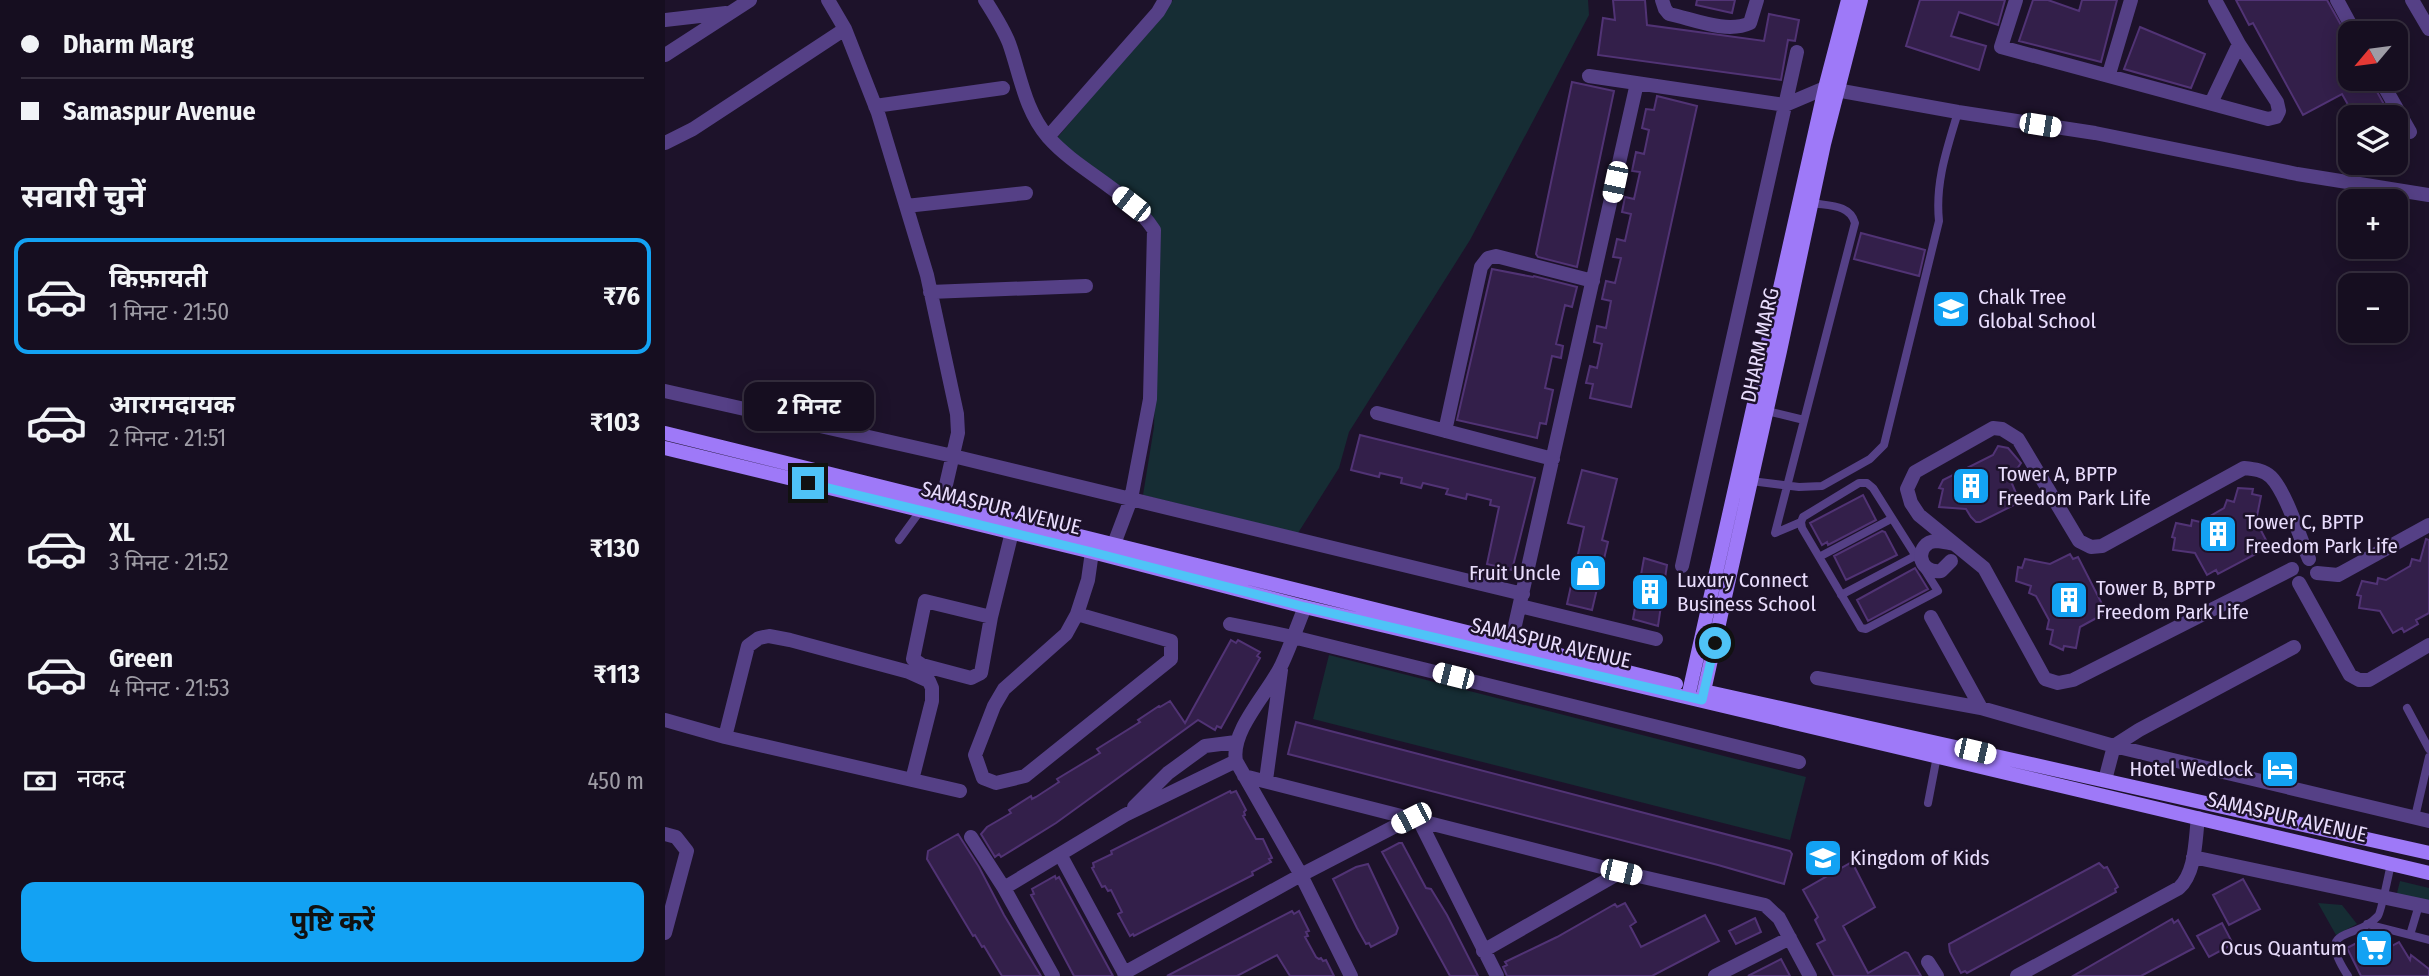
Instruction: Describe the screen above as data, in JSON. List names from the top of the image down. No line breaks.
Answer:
{"streets":{"main road":["DHARM MARG","SAMASPUR AVENUE"]},"crossings":[["DHARM MARG","SAMASPUR AVENUE"]],"places":{"school or university":["Chalk Tree Global School","Kingdom of Kids"],"building":["Tower A, BPTP Freedom Park Life","Tower C, BPTP Freedom Park Life","Luxury Connect Business School","Tower B, BPTP Freedom Park Life"],"shop":["Fruit Uncle"],"hotel":["Hotel Wedlock"],"supermarket":["Ocus Quantum"]},"north":"bottom left","page":{"banner":["Dharm Marg","Samaspur Avenue"],"map_buttons":["+","−"],"heading":"सवारी चुनें","list":[{"name":"किफ़ायती","note":"1 मिनट · 21:50","value":"₹76"},{"name":"आरामदायक","note":"2 मिनट · 21:51","value":"₹103"},{"name":"XL","note":"3 मिनट · 21:52","value":"₹130"},{"name":"Green","note":"4 मिनट · 21:53","value":"₹113"}],"bubble":"2 मिनट","pay":["नकद","450 m"],"buttons":"पुष्टि करें"}}
